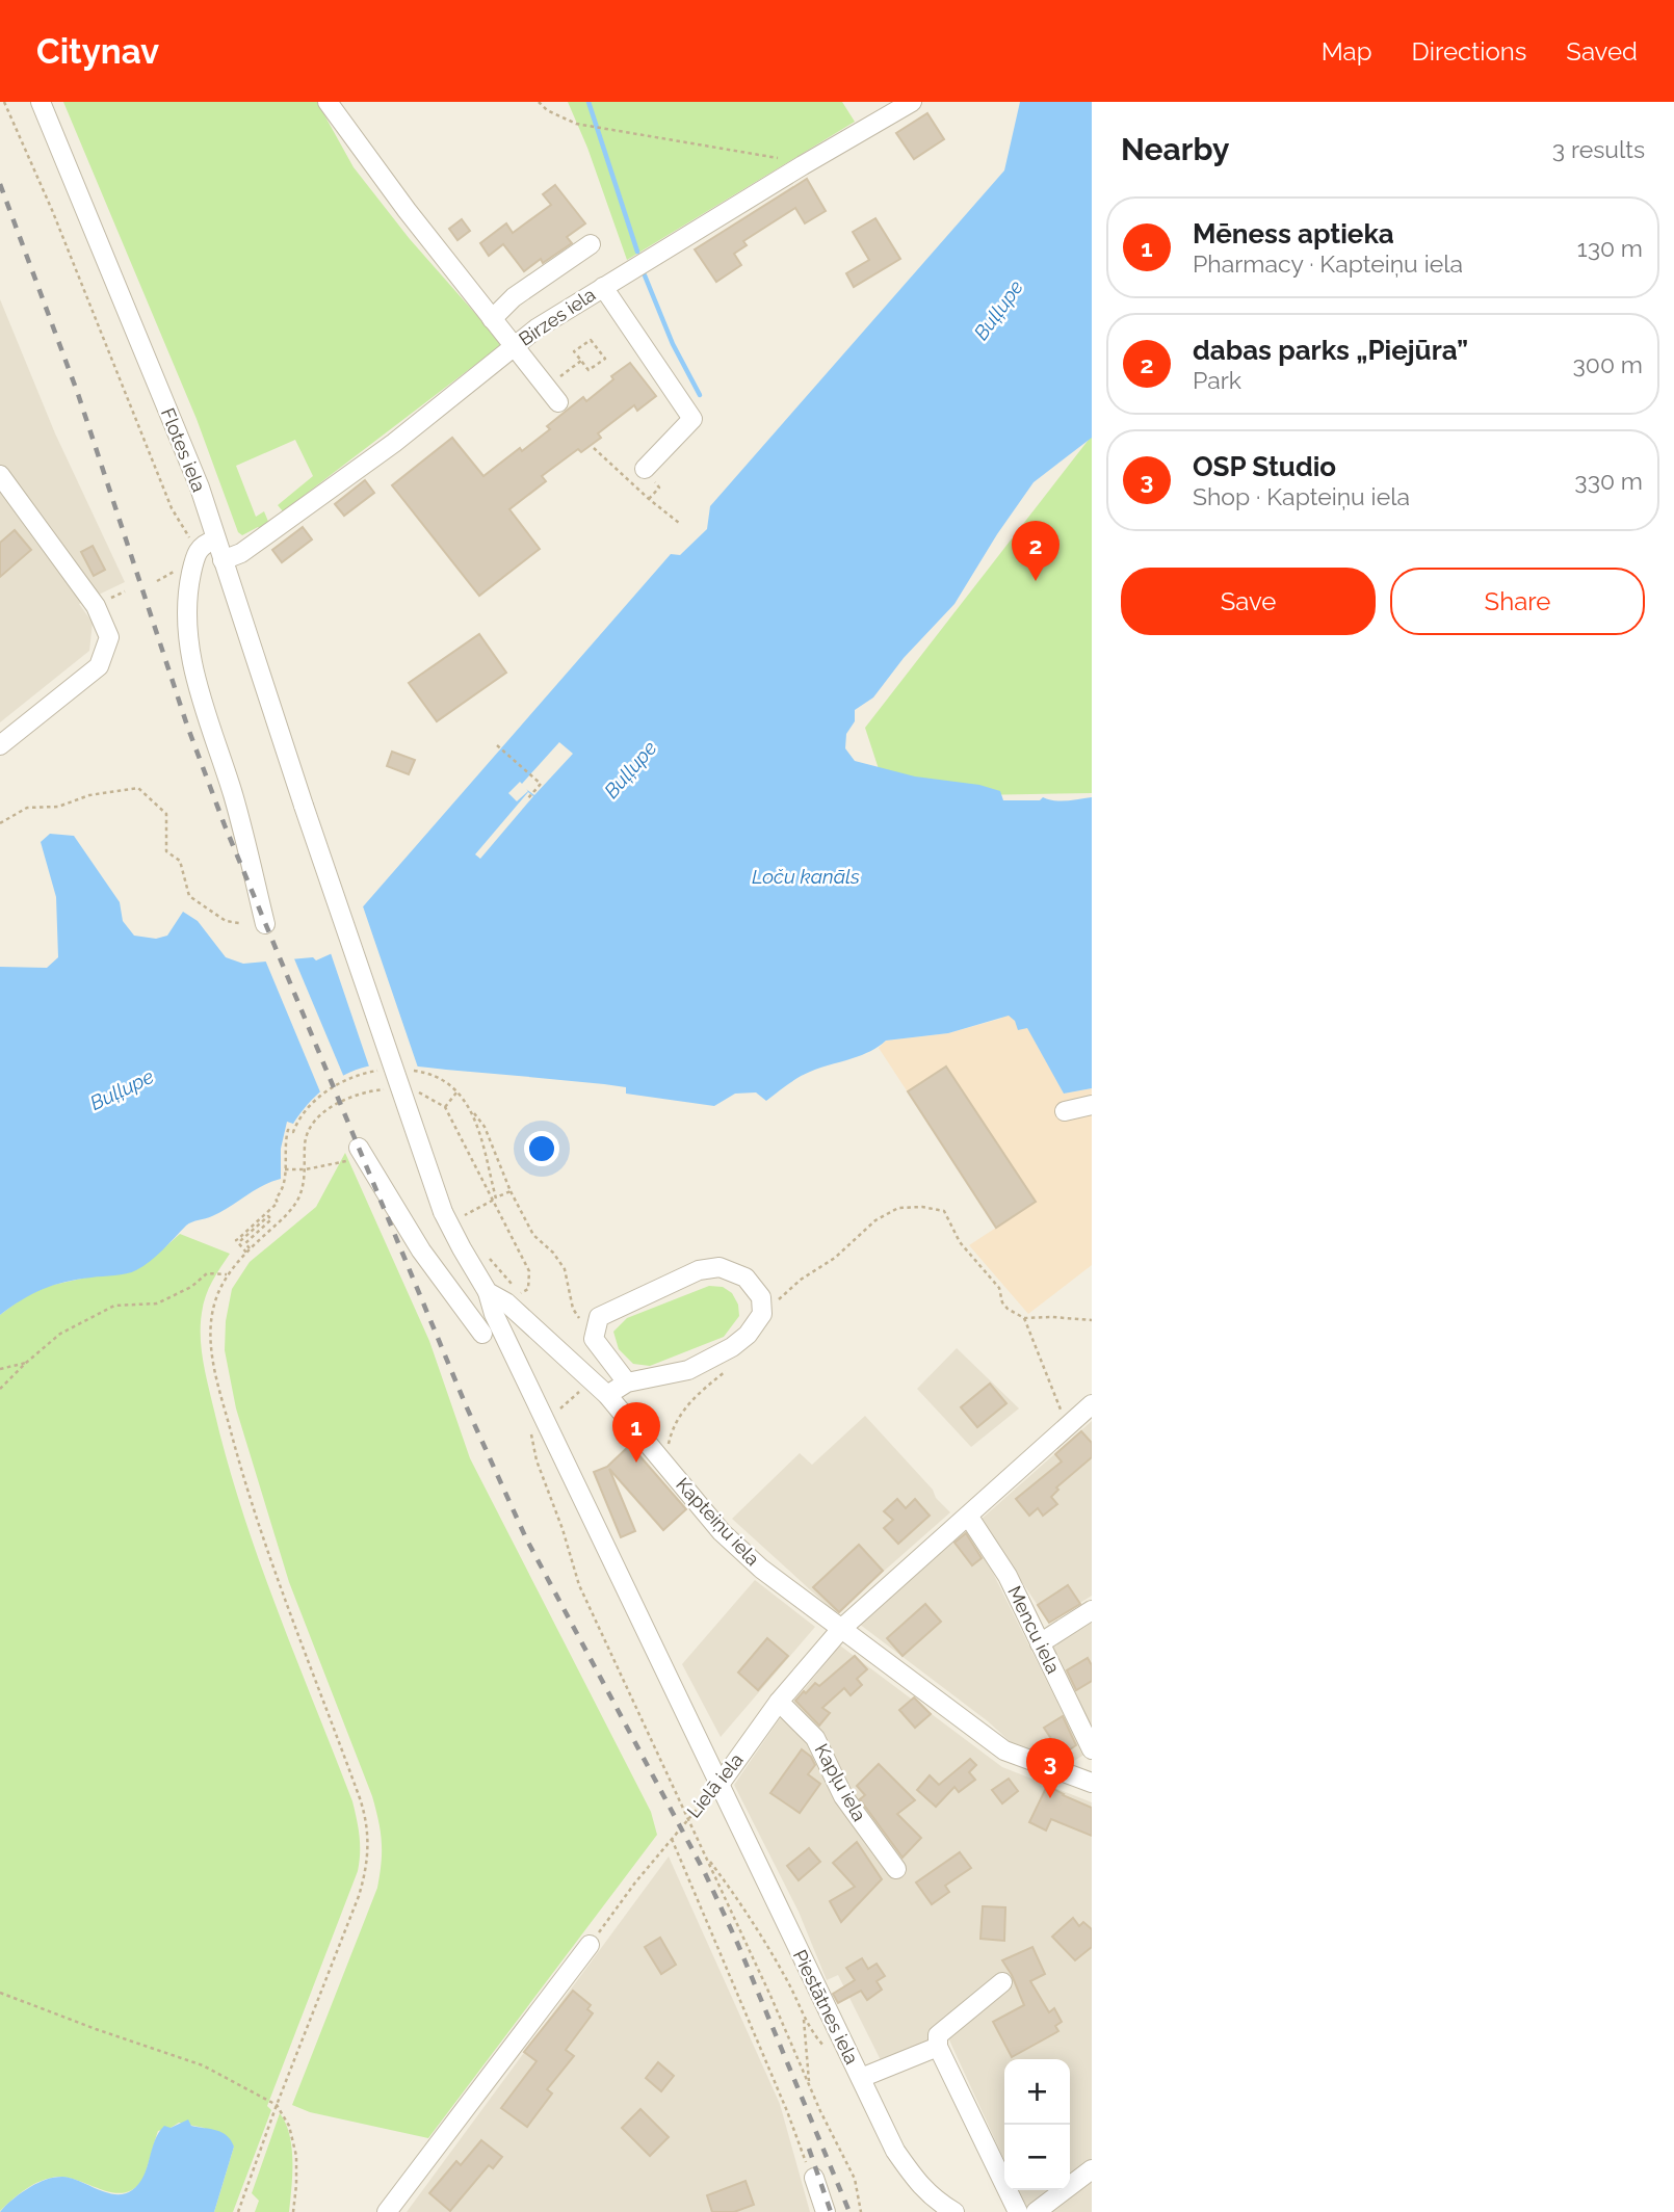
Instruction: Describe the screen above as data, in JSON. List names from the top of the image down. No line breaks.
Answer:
{"streets":{"street":["Birzes iela","Flotes iela","Kapteiņu iela","Mencu iela","Kapļu iela","Lielā iela","Piestātnes iela"]},"crossings":[["Birzes iela","Flotes iela"],["Flotes iela","Kapteiņu iela"],["Kapteiņu iela","Lielā iela"],["Kapteiņu iela","Piestātnes iela"],["Mencu iela","Lielā iela"],["Kapļu iela","Lielā iela"],["Lielā iela","Piestātnes iela"]],"water":["Buļļupe","Loču kanāls"],"page":{"header":"Citynav","nav":["Map","Directions","Saved"],"heading":["Nearby","3 results"],"list":[{"mark":"1","name":"Mēness aptieka","note":"Pharmacy · Kapteiņu iela","value":"130 m"},{"mark":"2","name":"dabas parks „Piejūra”","note":"Park","value":"300 m"},{"mark":"3","name":"OSP Studio","note":"Shop · Kapteiņu iela","value":"330 m"}],"pins":["2","1","3"],"buttons":["Save","Share"],"map_buttons":["+","−"]}}
